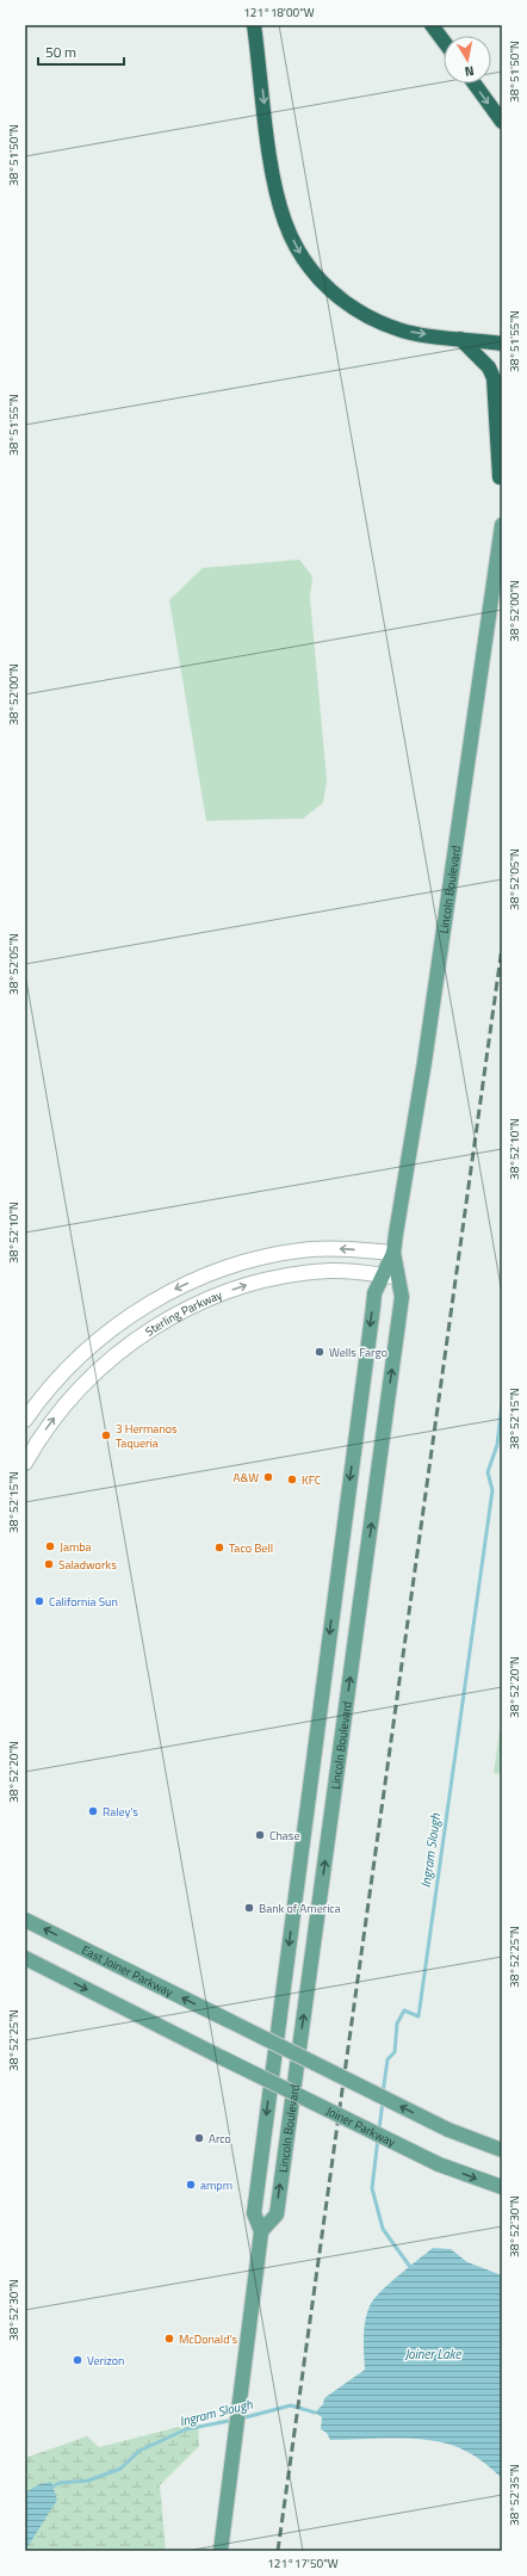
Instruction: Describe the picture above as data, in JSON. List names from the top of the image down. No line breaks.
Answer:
{"streets":{"main road":["Lincoln Boulevard","East Joiner Parkway","Joiner Parkway"],"street":["Sterling Parkway"]},"crossings":[["Lincoln Boulevard","Sterling Parkway"]],"one_way":["East Joiner Parkway","Joiner Parkway"],"water":["Ingram Slough","Joiner Lake"],"places":["Wells Fargo","3 Hermanos Taqueria","A&W","KFC","Jamba","Taco Bell","Saladworks","California Sun","Raley's","Chase","Bank of America","Arco","ampm","McDonald's","Verizon"],"scale_bar":"50 m","north":"bottom","coordinates":["121°18'00\"W","38°51'50\"N","38°51'55\"N","38°52'00\"N","38°52'05\"N","38°52'10\"N","38°52'15\"N","38°52'20\"N","38°52'25\"N","38°52'30\"N","38°52'35\"N","121°17'50\"W"]}
